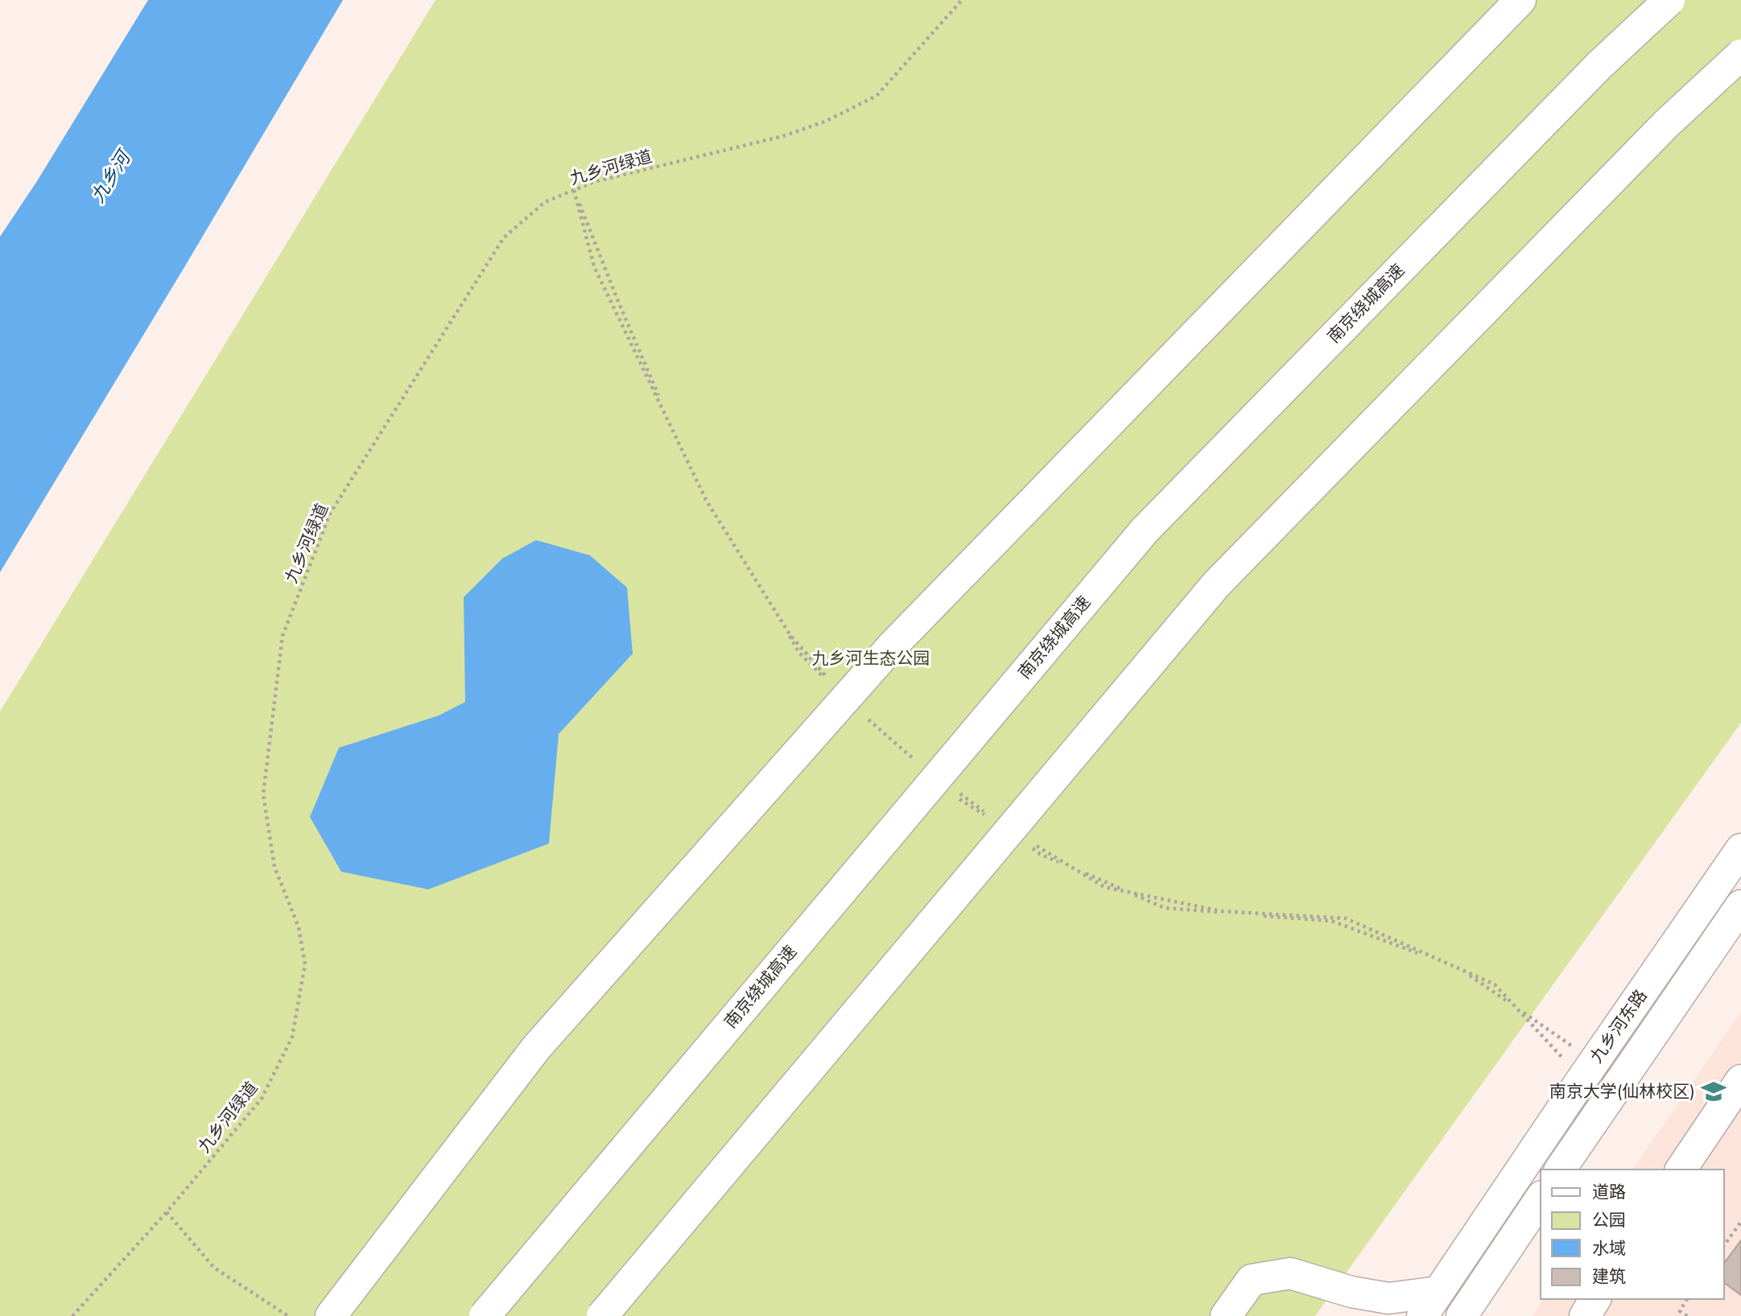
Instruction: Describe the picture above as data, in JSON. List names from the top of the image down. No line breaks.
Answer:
{"streets":{"main road":["南京绕城高速","九乡河东路"],"path":["九乡河绿道"]},"water":["九乡河"],"parks":["九乡河生态公园"],"places":{"school or university":["南京大学(仙林校区)"]},"legend":["道路","公园","水域","建筑"]}
